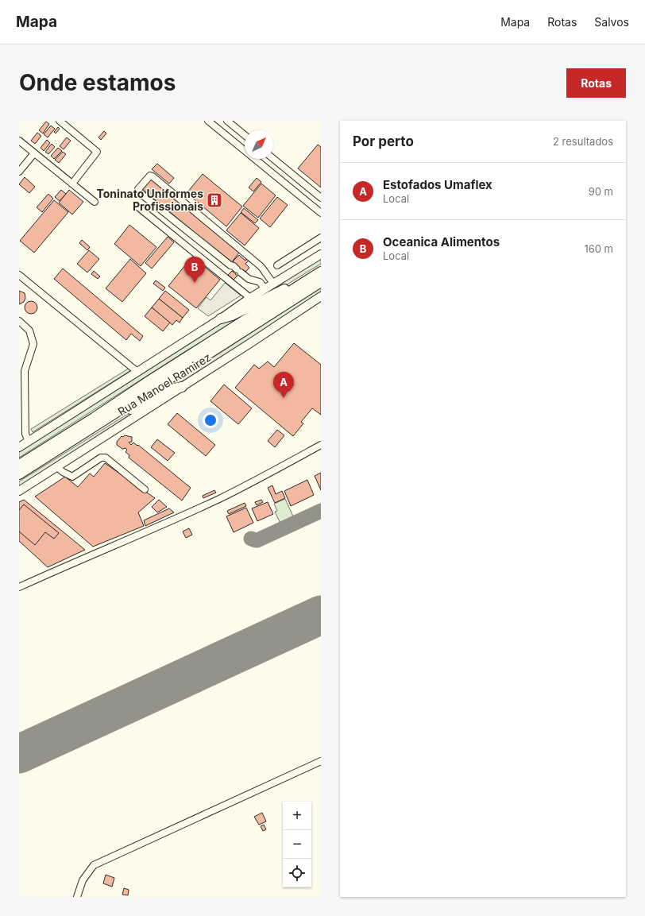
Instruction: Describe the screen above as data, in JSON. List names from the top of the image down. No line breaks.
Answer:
{"streets":{"main road":["Rua Manoel Ramirez"]},"places":{"building":["Toninato Uniformes Profissionais"]},"north":"top right","page":{"header":"Mapa","nav":["Mapa","Rotas","Salvos"],"buttons":"Rotas","title":"Onde estamos","heading":["Por perto","2 resultados"],"list":[{"mark":"A","name":"Estofados Umaflex","note":"Local","value":"90 m"},{"mark":"B","name":"Oceanica Alimentos","note":"Local","value":"160 m"}],"pins":["B","A"],"map_buttons":["+","−"]}}
